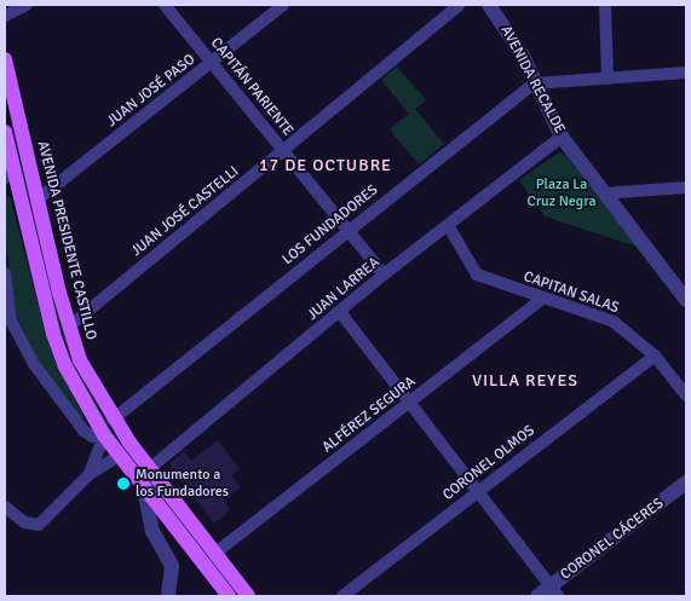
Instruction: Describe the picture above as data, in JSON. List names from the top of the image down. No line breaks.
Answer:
{"streets":{"main road":["AVENIDA PRESIDENTE CASTILLO"],"street":["AVENIDA RECALDE","CAPITÁN PARIENTE","JUAN JOSÉ PASO","JUAN JOSÉ CASTELLI","LOS FUNDADORES","JUAN LARREA","CAPITAN SALAS","ALFÉREZ SEGURA","CORONEL OLMOS","CORONEL CÁCERES"]},"crossings":[["AVENIDA RECALDE","LOS FUNDADORES"],["AVENIDA RECALDE","JUAN LARREA"],["CAPITÁN PARIENTE","JUAN JOSÉ PASO"],["CAPITÁN PARIENTE","JUAN JOSÉ CASTELLI"],["CAPITÁN PARIENTE","LOS FUNDADORES"],["CAPITÁN PARIENTE","JUAN LARREA"],["JUAN JOSÉ PASO","AVENIDA PRESIDENTE CASTILLO"],["JUAN JOSÉ CASTELLI","AVENIDA PRESIDENTE CASTILLO"],["LOS FUNDADORES","AVENIDA PRESIDENTE CASTILLO"],["AVENIDA PRESIDENTE CASTILLO","JUAN LARREA"],["AVENIDA PRESIDENTE CASTILLO","ALFÉREZ SEGURA"],["JUAN LARREA","CAPITAN SALAS"],["CAPITAN SALAS","ALFÉREZ SEGURA"],["CAPITAN SALAS","CORONEL OLMOS"]],"districts":["17 DE OCTUBRE","VILLA REYES"],"parks":["Plaza La Cruz Negra"],"places":["Monumento a los Fundadores"]}
